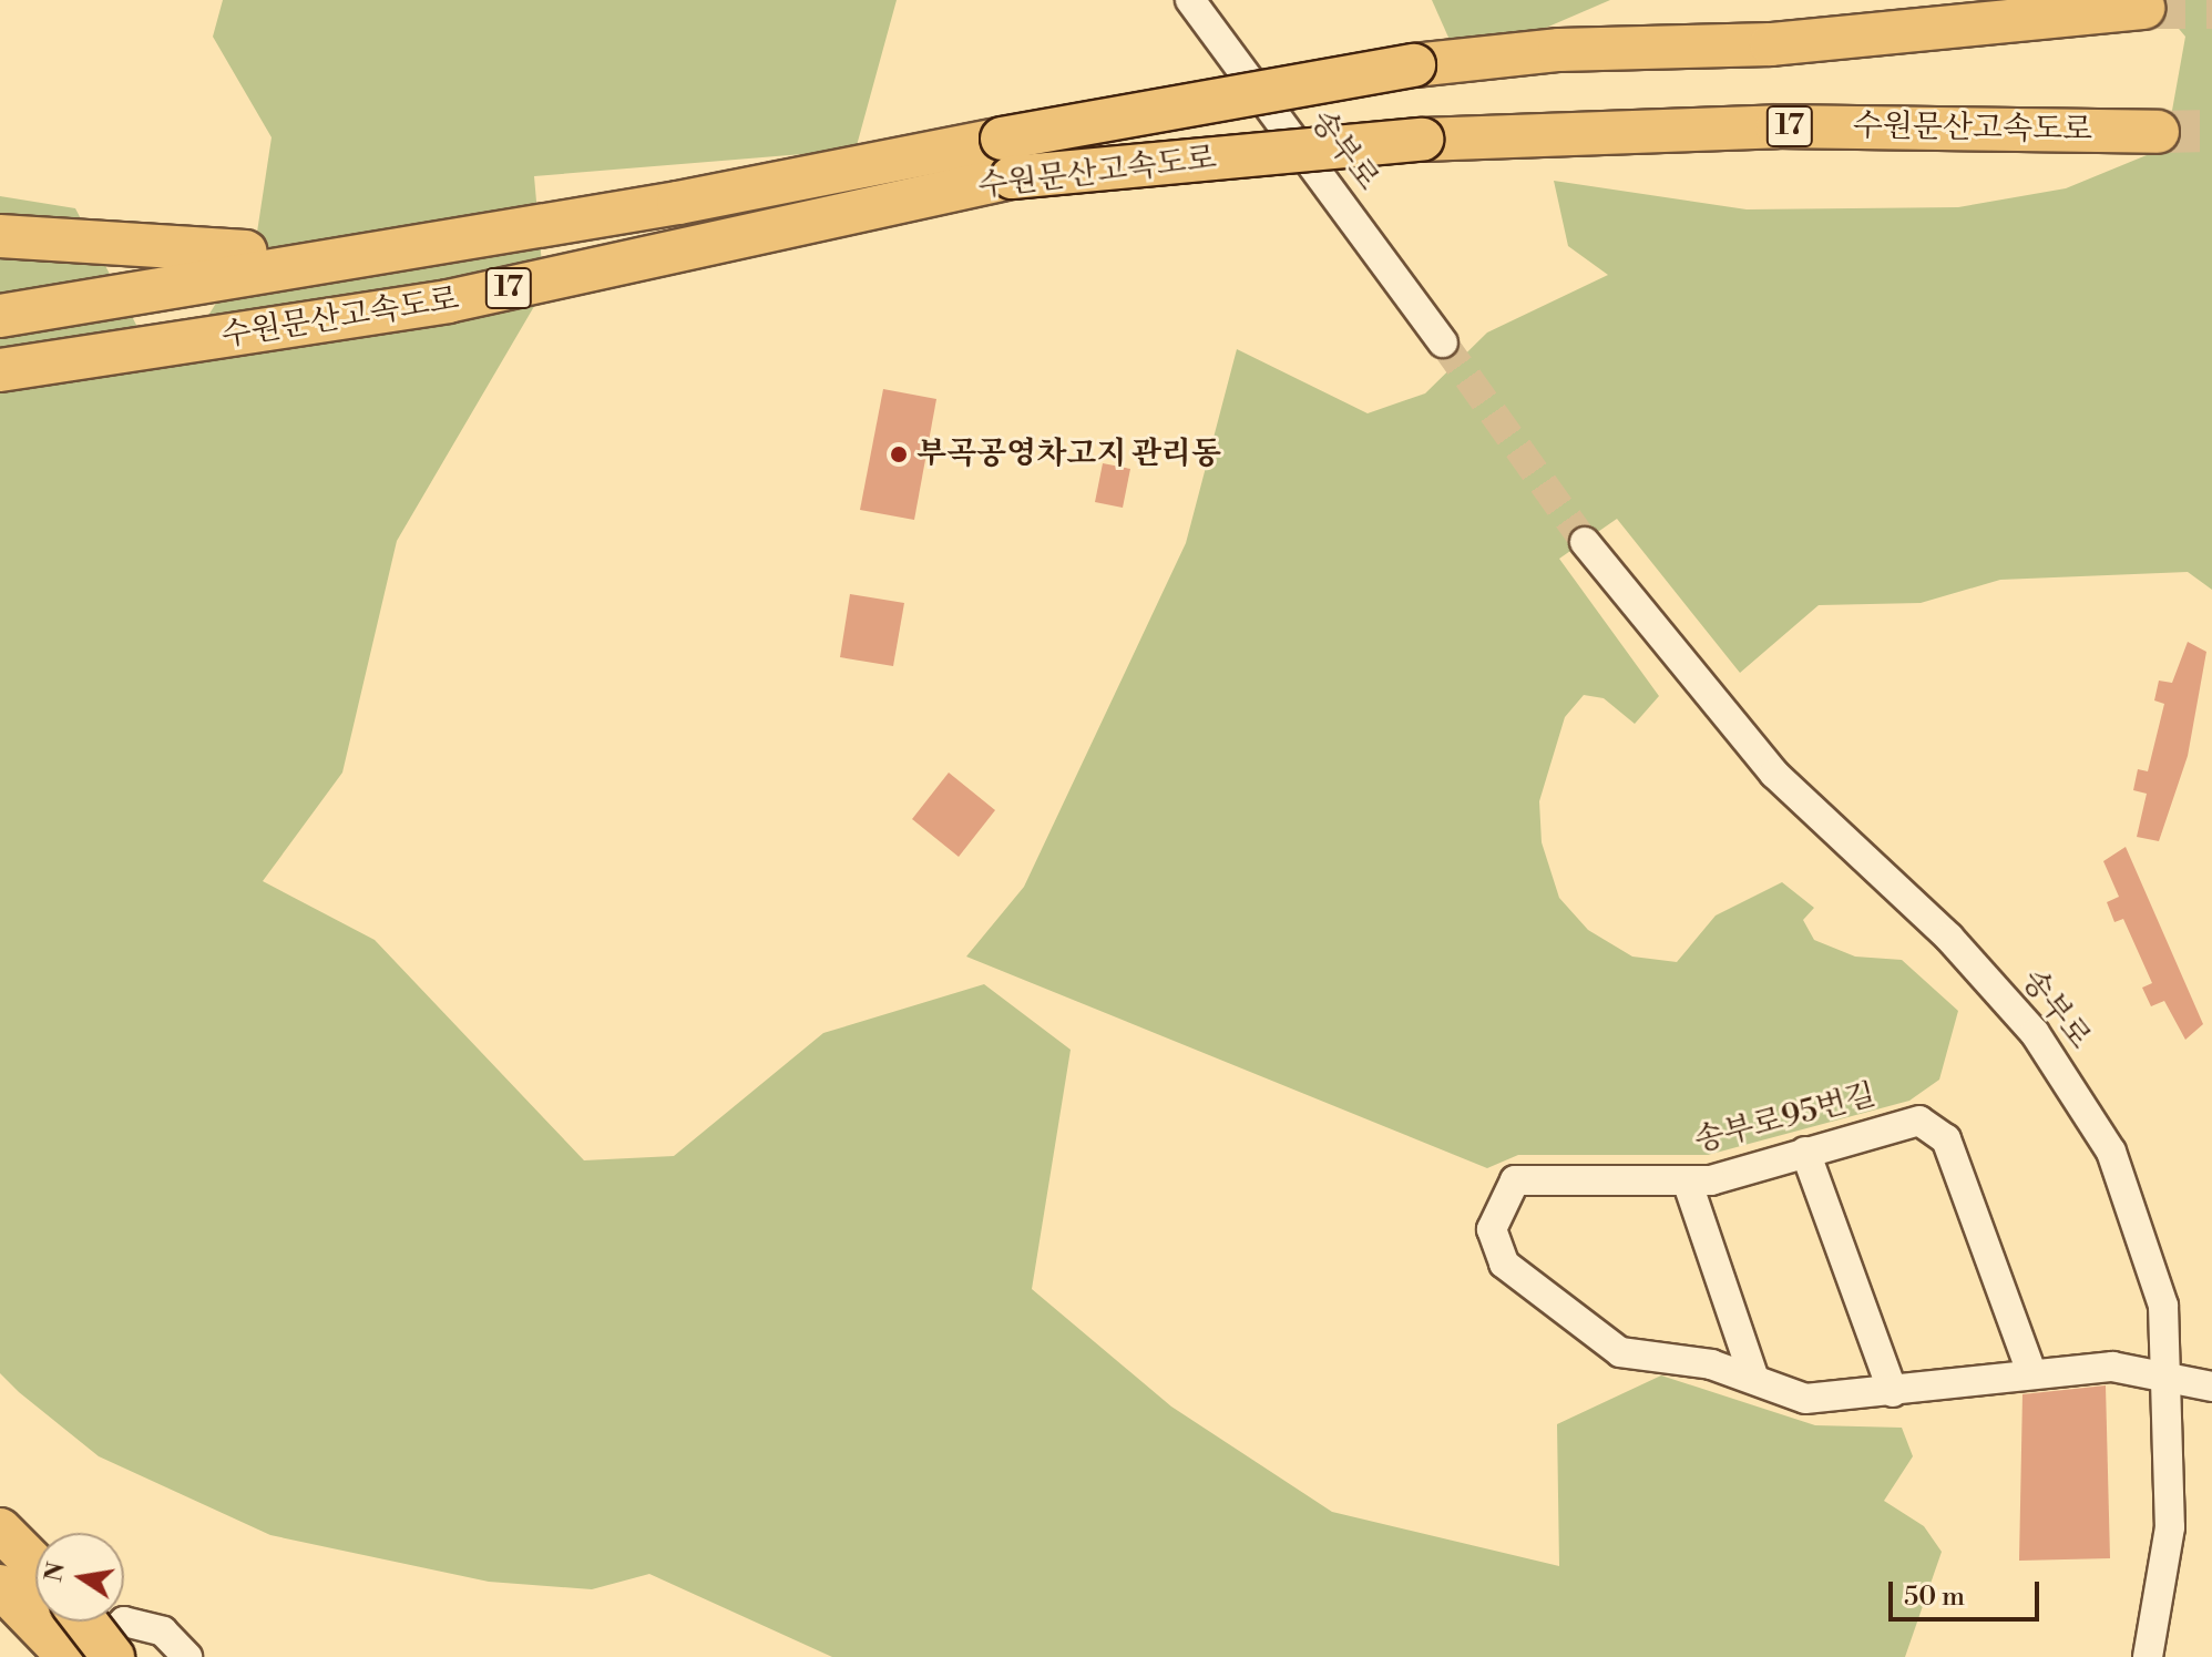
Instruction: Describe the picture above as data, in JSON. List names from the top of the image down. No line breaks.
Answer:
{"streets":{"highway":["17","수원문산고속도로"],"street":["송부로","송부로95번길"]},"crossings":[["송부로","송부로95번길"]],"places":["부곡공영차고지 관리동"],"scale_bar":"50 m","north":"left"}
